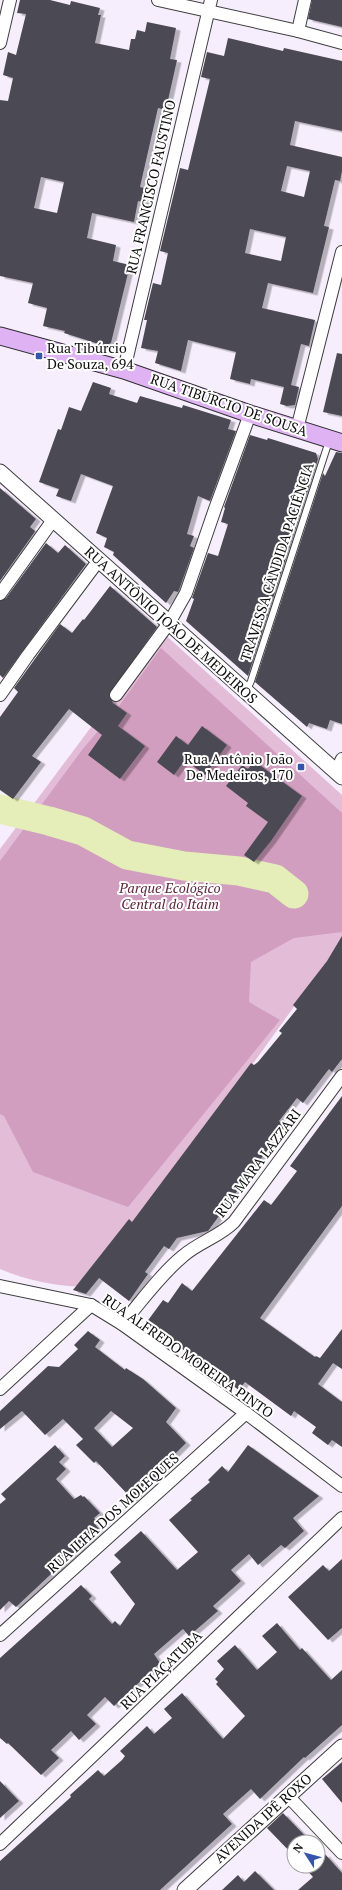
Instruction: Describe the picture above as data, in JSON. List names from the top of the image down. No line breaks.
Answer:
{"streets":{"main road":["RUA TIBÚRCIO DE SOUSA"],"street":["RUA FRANCISCO FAUSTINO","RUA ANTÔNIO JOÃO DE MEDEIROS","RUA MARA LAZZARI","RUA ALFREDO MOREIRA PINTO","RUA ILHA DOS MOLEQUES","RUA PIAÇATUBA","AVENIDA IPÊ ROXO"],"lane":["TRAVESSA CÃNDIDA PACIÊNCIA"]},"crossings":[["RUA FRANCISCO FAUSTINO","RUA TIBÚRCIO DE SOUSA"],["RUA TIBÚRCIO DE SOUSA","TRAVESSA CÃNDIDA PACIÊNCIA"],["TRAVESSA CÃNDIDA PACIÊNCIA","RUA ANTÔNIO JOÃO DE MEDEIROS"],["RUA MARA LAZZARI","RUA ALFREDO MOREIRA PINTO"],["RUA ALFREDO MOREIRA PINTO","RUA ILHA DOS MOLEQUES"]],"parks":["Parque Ecológico Central do Itaim"],"places":{"transit":["Rua Tibúrcio De Souza, 694","Rua Antônio João De Medeiros, 170"]},"north":"top left"}
